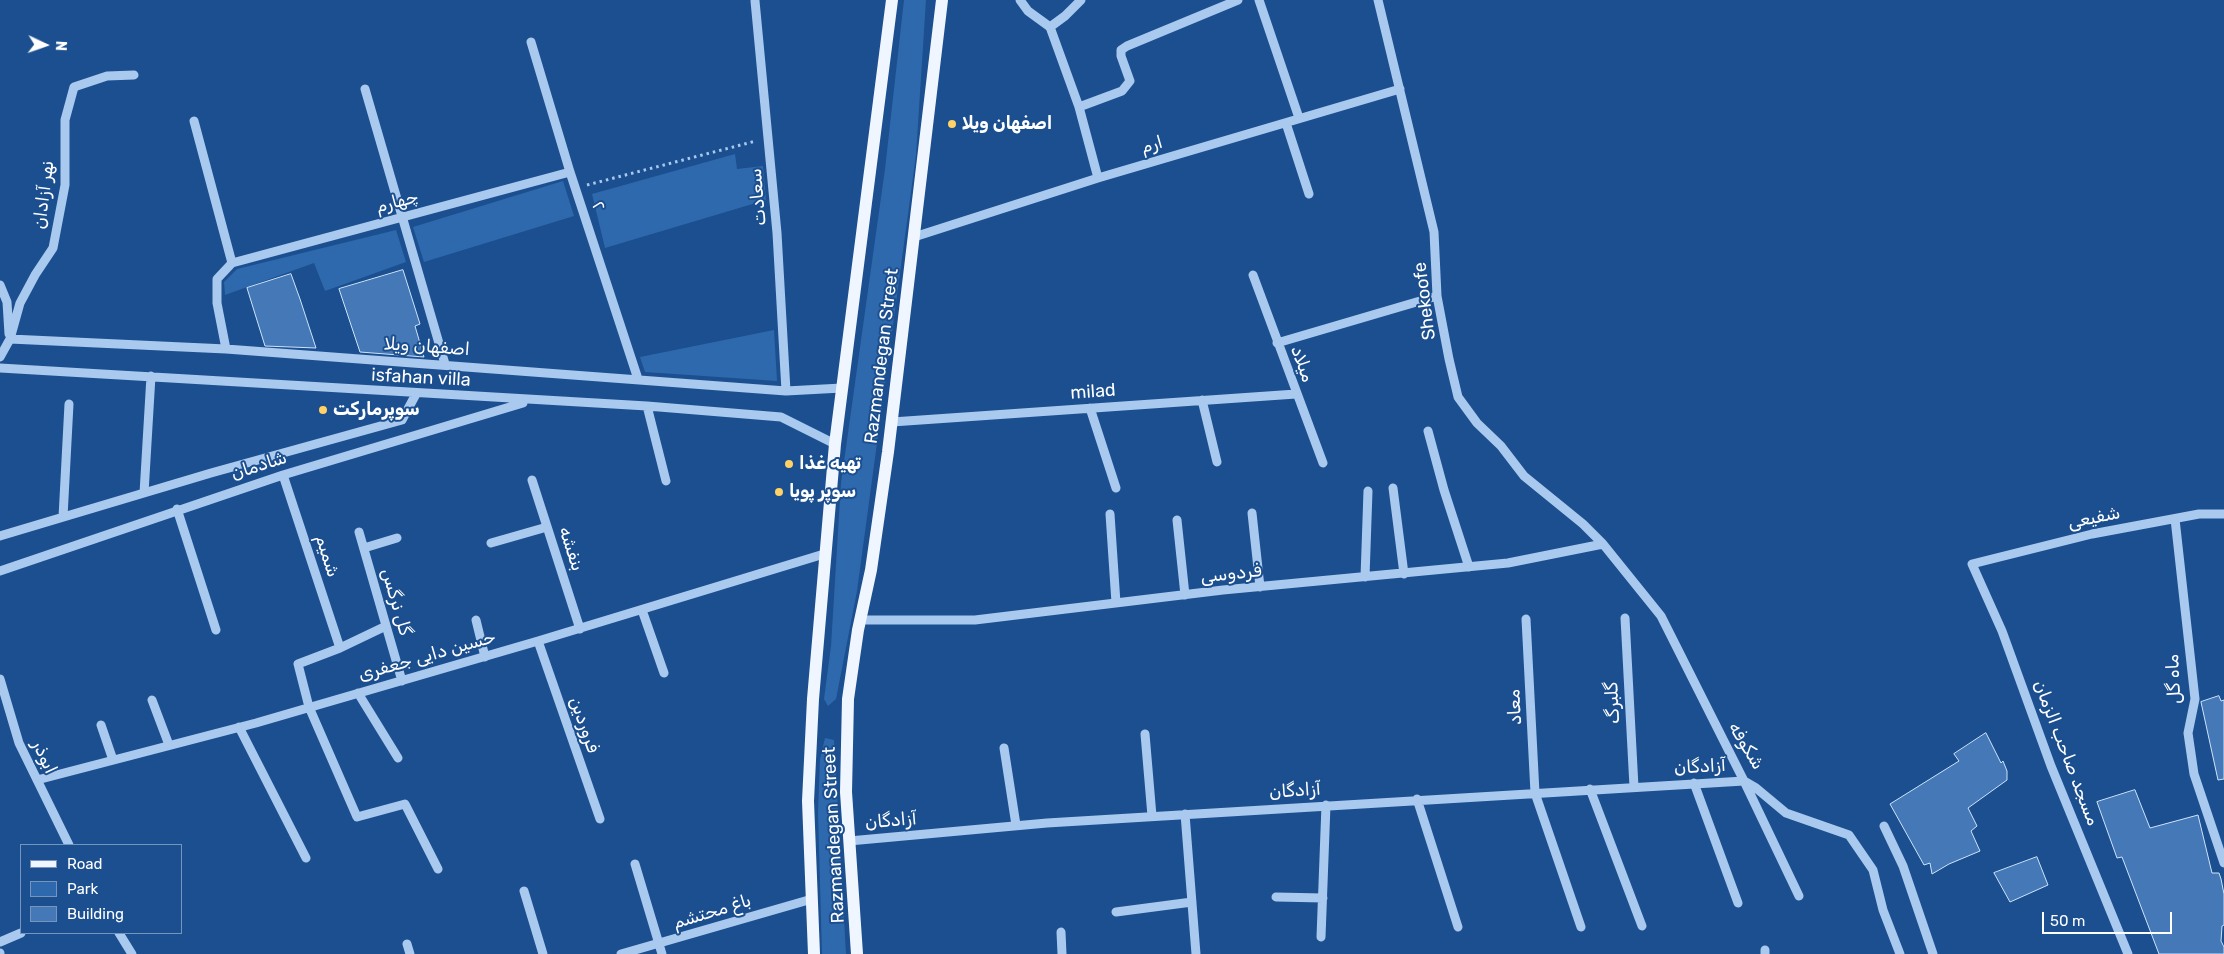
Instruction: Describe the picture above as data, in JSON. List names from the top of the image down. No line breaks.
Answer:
{"streets":{"main road":["Razmandegan Street"],"street":["ارم","نهر آزادان","سعادت","چهارم","۲","Shekoofe","اصفهان ویلا","میلاد","isfahan villa","milad","شادمان","شفیعی","بنفشه","شمیم","فردوسی","گل نرگس","حسین دایی جعفری","ماه گل","گلبرگ","معاد","فروردین","شکوفه","مسجد صاحب الزمان","ابوذر","آزادگان","باغ محتشم"]},"crossings":[["ارم","Shekoofe"],["ارم","Razmandegan Street"],["نهر آزادان","اصفهان ویلا"],["سعادت","اصفهان ویلا"],["چهارم","۲"],["۲","اصفهان ویلا"],["Shekoofe","فردوسی"],["Shekoofe","شکوفه"],["اصفهان ویلا","Razmandegan Street"],["Razmandegan Street","isfahan villa"],["Razmandegan Street","milad"],["Razmandegan Street","فردوسی"],["Razmandegan Street","حسین دایی جعفری"],["Razmandegan Street","آزادگان"],["Razmandegan Street","باغ محتشم"],["میلاد","milad"],["isfahan villa","شادمان"],["شادمان","شمیم"],["شفیعی","ماه گل"],["شفیعی","مسجد صاحب الزمان"],["بنفشه","حسین دایی جعفری"],["فردوسی","شکوفه"],["گل نرگس","حسین دایی جعفری"],["حسین دایی جعفری","فروردین"],["حسین دایی جعفری","ابوذر"],["گلبرگ","آزادگان"],["معاد","آزادگان"],["شکوفه","آزادگان"]],"places":["اصفهان ویلا","سوپرمارکت","تهیه غذا","سوپر پویا"],"legend":["Road","Park","Building"],"scale_bar":"50 m","north":"right"}
